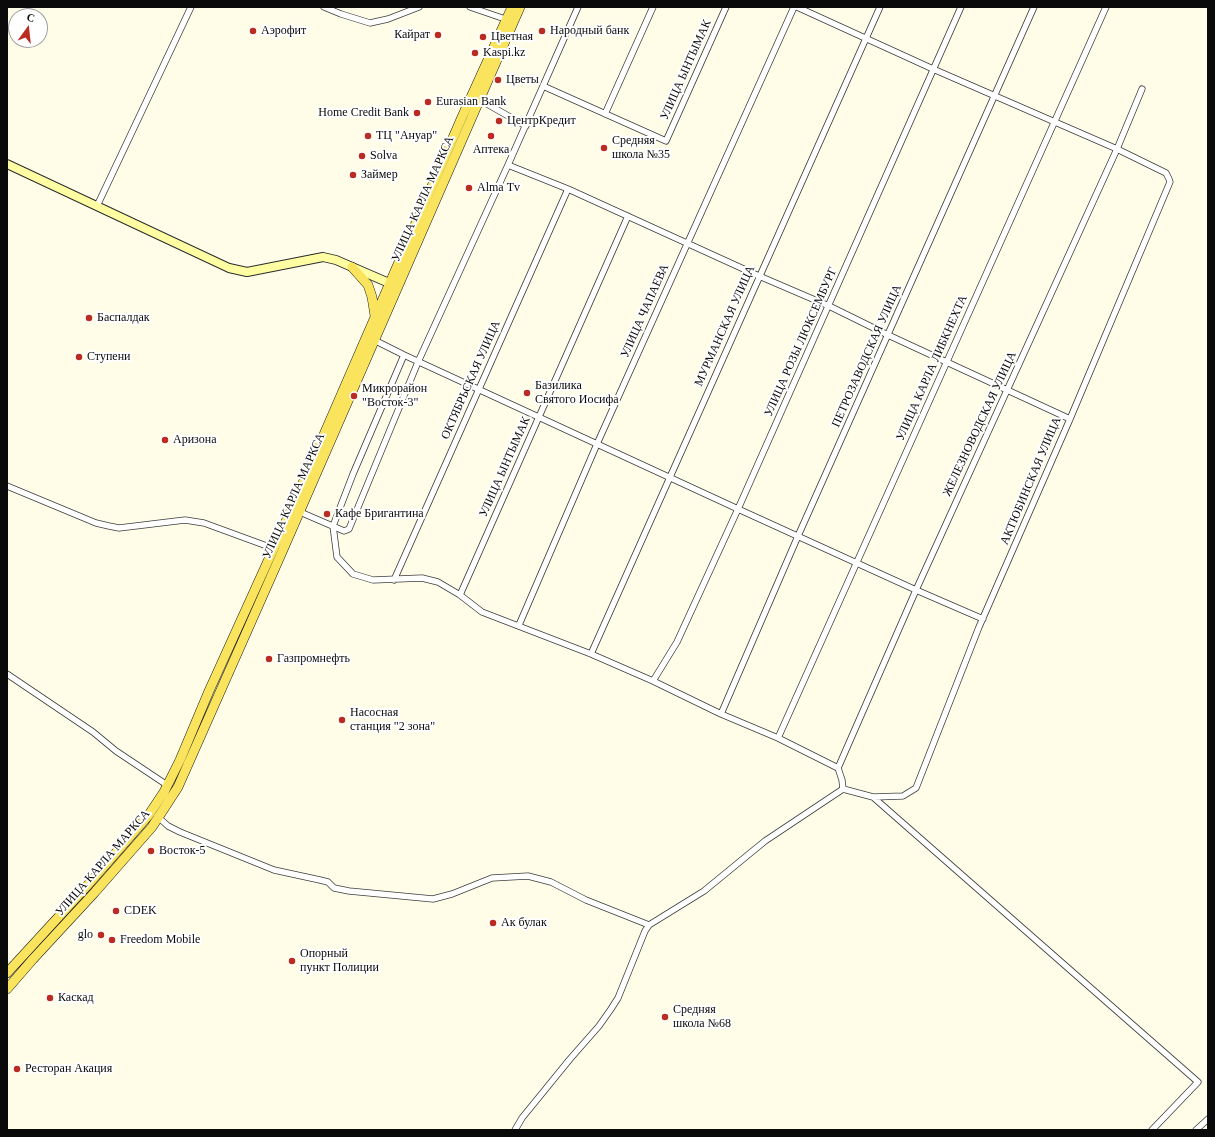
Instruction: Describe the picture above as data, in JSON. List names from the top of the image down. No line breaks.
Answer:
{"streets":{"main road":["УЛИЦА КАРЛА МАРКСА"],"street":["УЛИЦА ЫНТЫМАК","УЛИЦА ЧАПАЕВА","МУРМАНСКАЯ УЛИЦА","УЛИЦА РОЗЫ ЛЮКСЕМБУРГ","ПЕТРОЗАВОДСКАЯ УЛИЦА","УЛИЦА КАРЛА ЛИБКНЕХТА","ОКТЯБРЬСКАЯ УЛИЦА","ЖЕЛЕЗНОВОДСКАЯ УЛИЦА","АКТЮБИНСКАЯ УЛИЦА"]},"crossings":[["ЖЕЛЕЗНОВОДСКАЯ УЛИЦА","АКТЮБИНСКАЯ УЛИЦА"]],"places":["Аэрофит","Народный банк","Кайрат","Цветная","Kaspi.kz","Цветы","Eurasian Bank","Home Credit Bank","ЦентрКредит","ТЦ \"Ануар\"","Аптека","Средняя школа №35","Solva","Займер","Alma Tv","Баспалдак","Ступени","Базилика Святого Иосифа","Микрорайон \"Восток-3\"","Аризона","Кафе Бригантина","Газпромнефть","Насосная станция \"2 зона\"","Восток-5","CDEK","Ак булак","glo","Freedom Mobile","Опорный пункт Полиции","Каскад","Средняя школа №68","Ресторан Акация"],"north":"top"}
